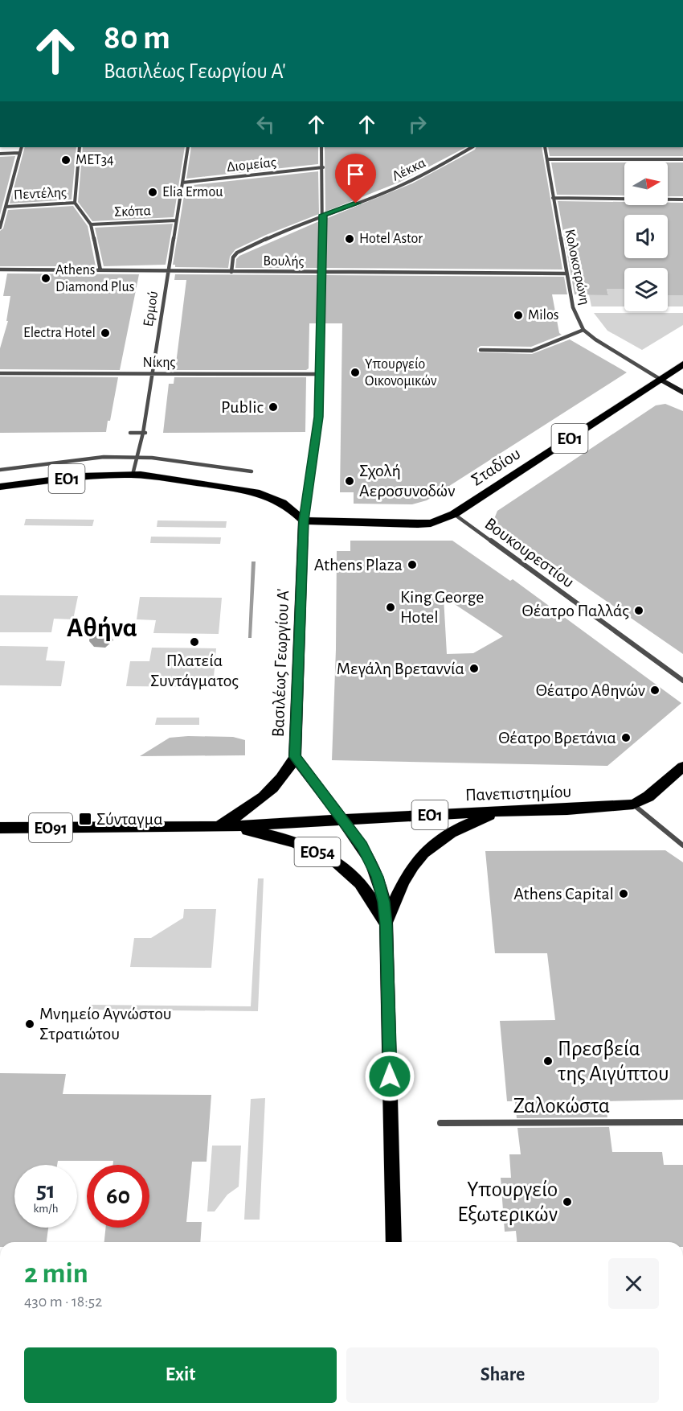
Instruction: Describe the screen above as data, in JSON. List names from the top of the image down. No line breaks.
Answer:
{"streets":{"main road":["ΕΟ1","Σταδίου","Βασιλέως Γεωργίου Α'","Πανεπιστημίου","ΕΟ91","ΕΟ54"],"street":["Διομείας","Λέκκα","Πεντέλης","Σκόπα","Βουλής","Κολοκοτρώνη","Ερμού","Νίκης","Βουκουρεστίου","Ζαλοκώστα"]},"crossings":[["Διομείας","Ερμού"],["Λέκκα","Βουλής"],["Σκόπα","Ερμού"],["Βουλής","Κολοκοτρώνη"],["Βουλής","Ερμού"],["Κολοκοτρώνη","Σταδίου"],["Ερμού","Νίκης"],["Ερμού","ΕΟ1"],["ΕΟ1","Σταδίου"],["ΕΟ1","Βασιλέως Γεωργίου Α'"],["Σταδίου","Βουκουρεστίου"],["Σταδίου","Βασιλέως Γεωργίου Α'"],["Βασιλέως Γεωργίου Α'","Πανεπιστημίου"],["Βασιλέως Γεωργίου Α'","ΕΟ91"],["Βασιλέως Γεωργίου Α'","ΕΟ54"],["Πανεπιστημίου","ΕΟ91"],["Πανεπιστημίου","ΕΟ54"],["ΕΟ91","ΕΟ54"]],"districts":["Αθήνα"],"places":{"other":["MET34","Elia Ermou","Hotel Astor","Athens Diamond Plus","Milos","Electra Hotel","Υπουργείο Οικονομικών","Public","Σχολή Αεροσυνοδών","Athens Plaza","King George Hotel","Θέατρο Παλλάς","Πλατεία Συντάγματος","Μεγάλη Βρεταννία","Θέατρο Αθηνών","Θέατρο Βρετάνια","Athens Capital","Μνημείο Αγνώστου Στρατιώτου","Πρεσβεία της Αιγύπτου","Υπουργείο Εξωτερικών"],"transit":["Σύνταγμα"]},"north":"right","page":{"turn":["80 m","Βασιλέως Γεωργίου Α'"],"speed":"51 km/h","limit":"60","heading":["2 min","430 m · 18:52"],"buttons":["Exit","Share"]}}
